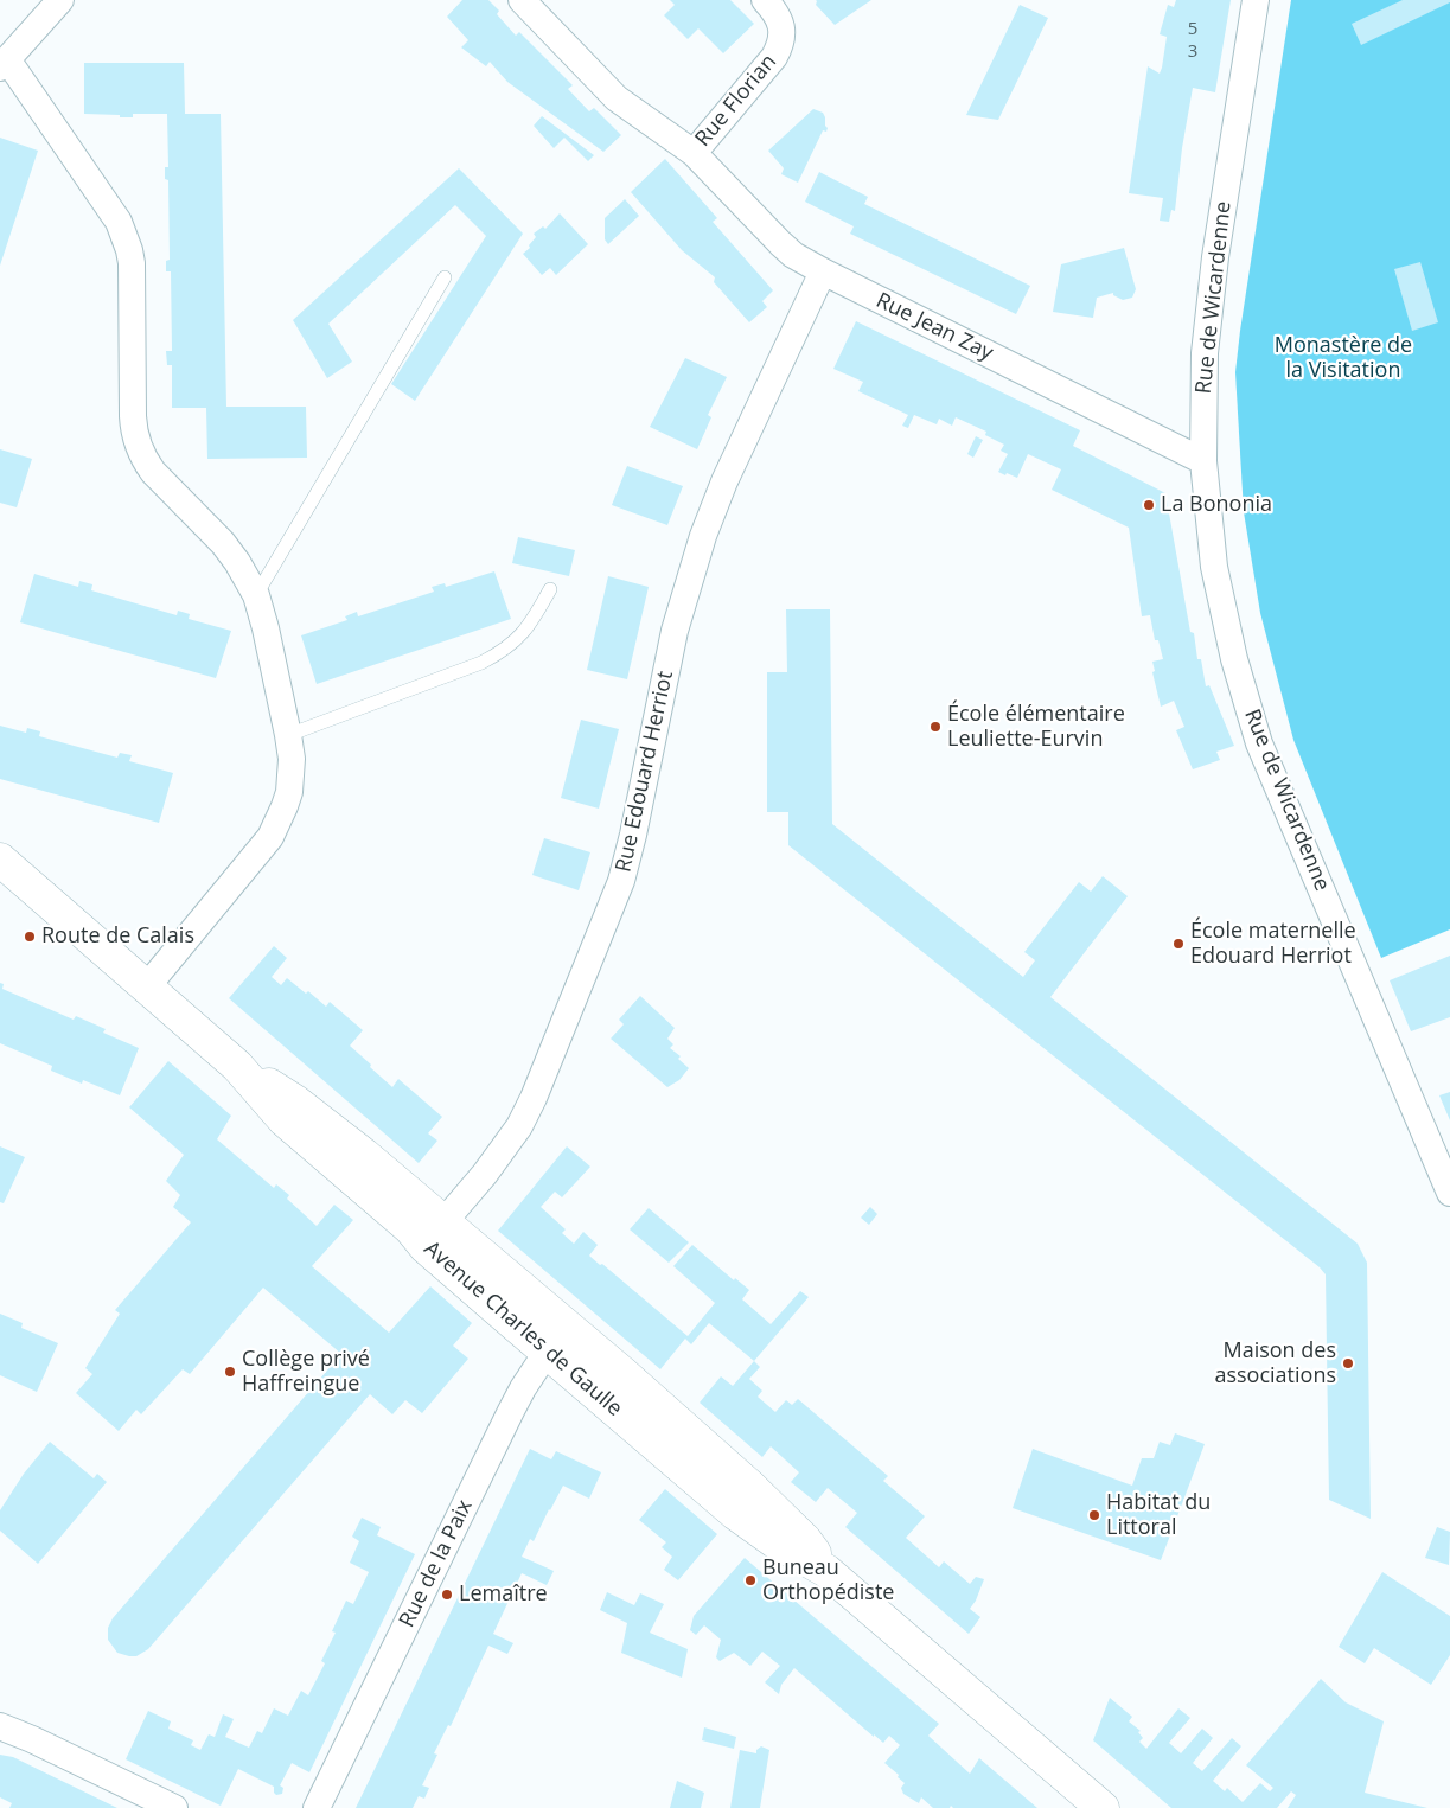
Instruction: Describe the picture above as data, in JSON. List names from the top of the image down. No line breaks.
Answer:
{"streets":{"main road":["Avenue Charles de Gaulle"],"street":["Rue Florian","Rue de Wicardenne","Rue Jean Zay","Rue Edouard Herriot","Rue de la Paix"]},"crossings":[["Rue Florian","Rue Jean Zay"],["Rue de Wicardenne","Rue Jean Zay"],["Rue Jean Zay","Rue Edouard Herriot"],["Rue Edouard Herriot","Avenue Charles de Gaulle"],["Avenue Charles de Gaulle","Rue de la Paix"]],"parks":["Monastère de la Visitation"],"places":["La Bononia","École élémentaire Leuliette-Eurvin","Route de Calais","École maternelle Edouard Herriot","Maison des associations","Collège privé Haffreingue","Habitat du Littoral","Buneau Orthopédiste","Lemaître"],"house_numbers":["5","3"]}
